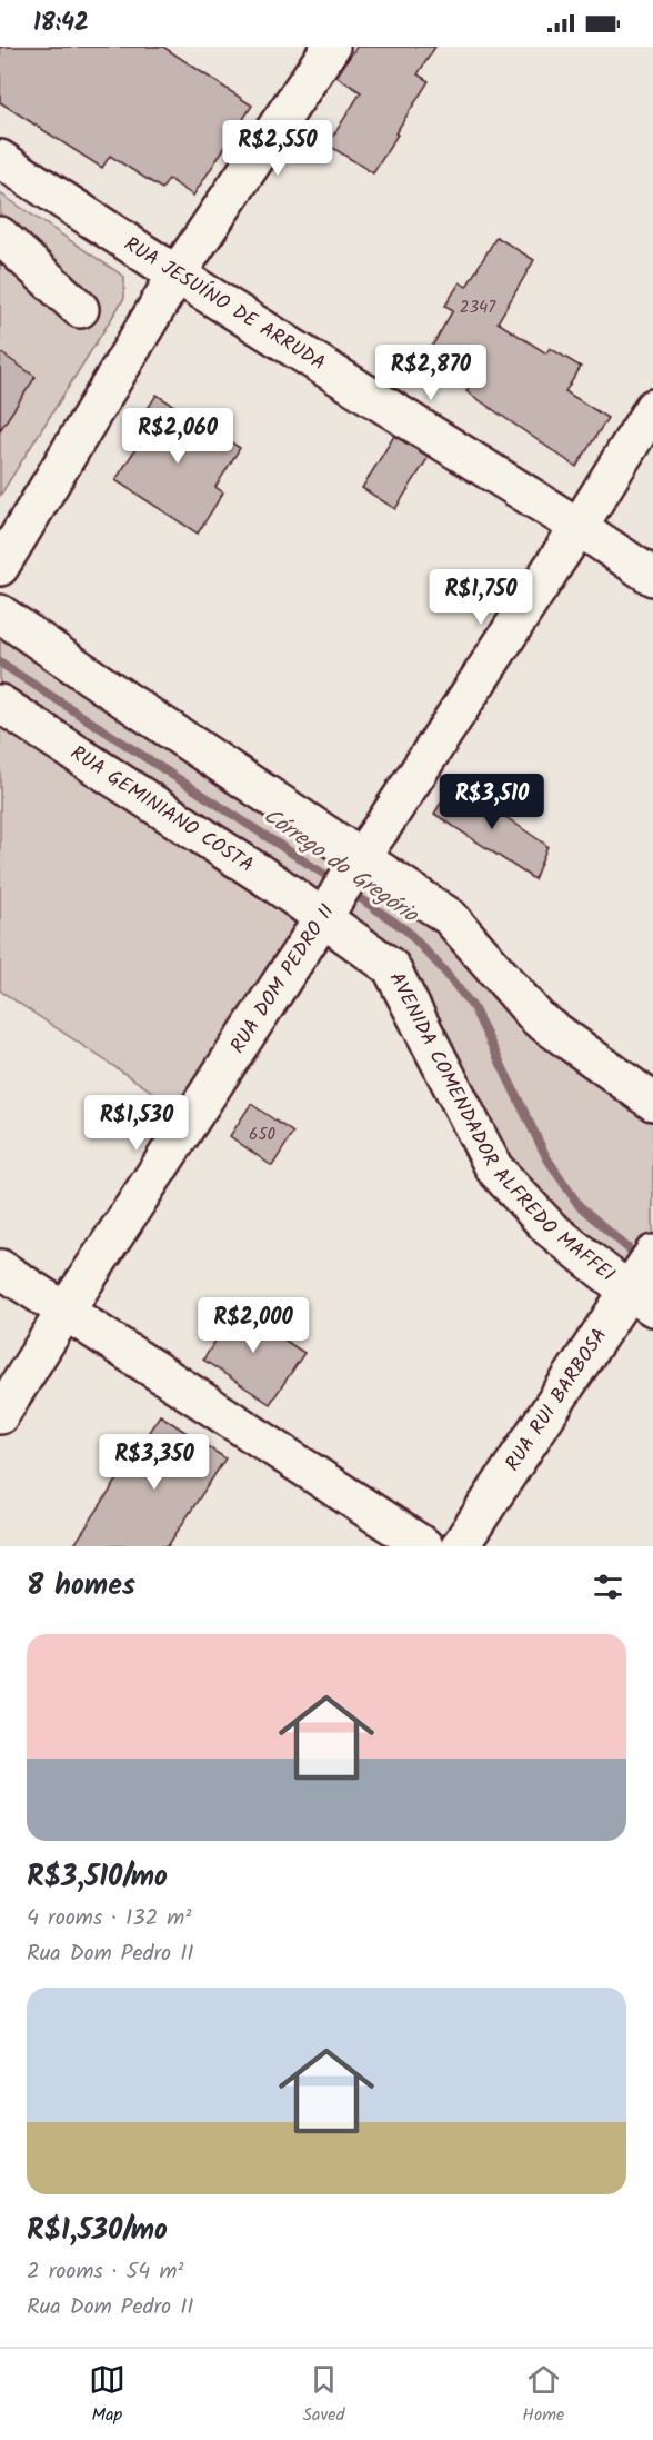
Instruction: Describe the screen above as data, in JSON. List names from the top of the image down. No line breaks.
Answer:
{"streets":{"main road":["RUA JESUÍNO DE ARRUDA","RUA GEMINIANO COSTA","RUA DOM PEDRO II","AVENIDA COMENDADOR ALFREDO MAFFEI","RUA RUI BARBOSA"]},"crossings":[["RUA JESUÍNO DE ARRUDA","RUA DOM PEDRO II"],["RUA GEMINIANO COSTA","RUA DOM PEDRO II"],["RUA GEMINIANO COSTA","AVENIDA COMENDADOR ALFREDO MAFFEI"],["RUA DOM PEDRO II","AVENIDA COMENDADOR ALFREDO MAFFEI"],["AVENIDA COMENDADOR ALFREDO MAFFEI","RUA RUI BARBOSA"]],"water":["Córrego do Gregório"],"house_numbers":["2347","650"],"page":{"status":"18:42","price":["R$2,550","R$2,870","R$2,060","R$1,750","R$3,510","R$1,530","R$2,000","R$3,350"],"heading":"8 homes","list":[{"name":"R$3,510/mo","note":"4 rooms · 132 m² · Rua Dom Pedro II"},{"name":"R$1,530/mo","note":"2 rooms · 54 m² · Rua Dom Pedro II"}],"tabs":["Map","Saved","Home"]}}
